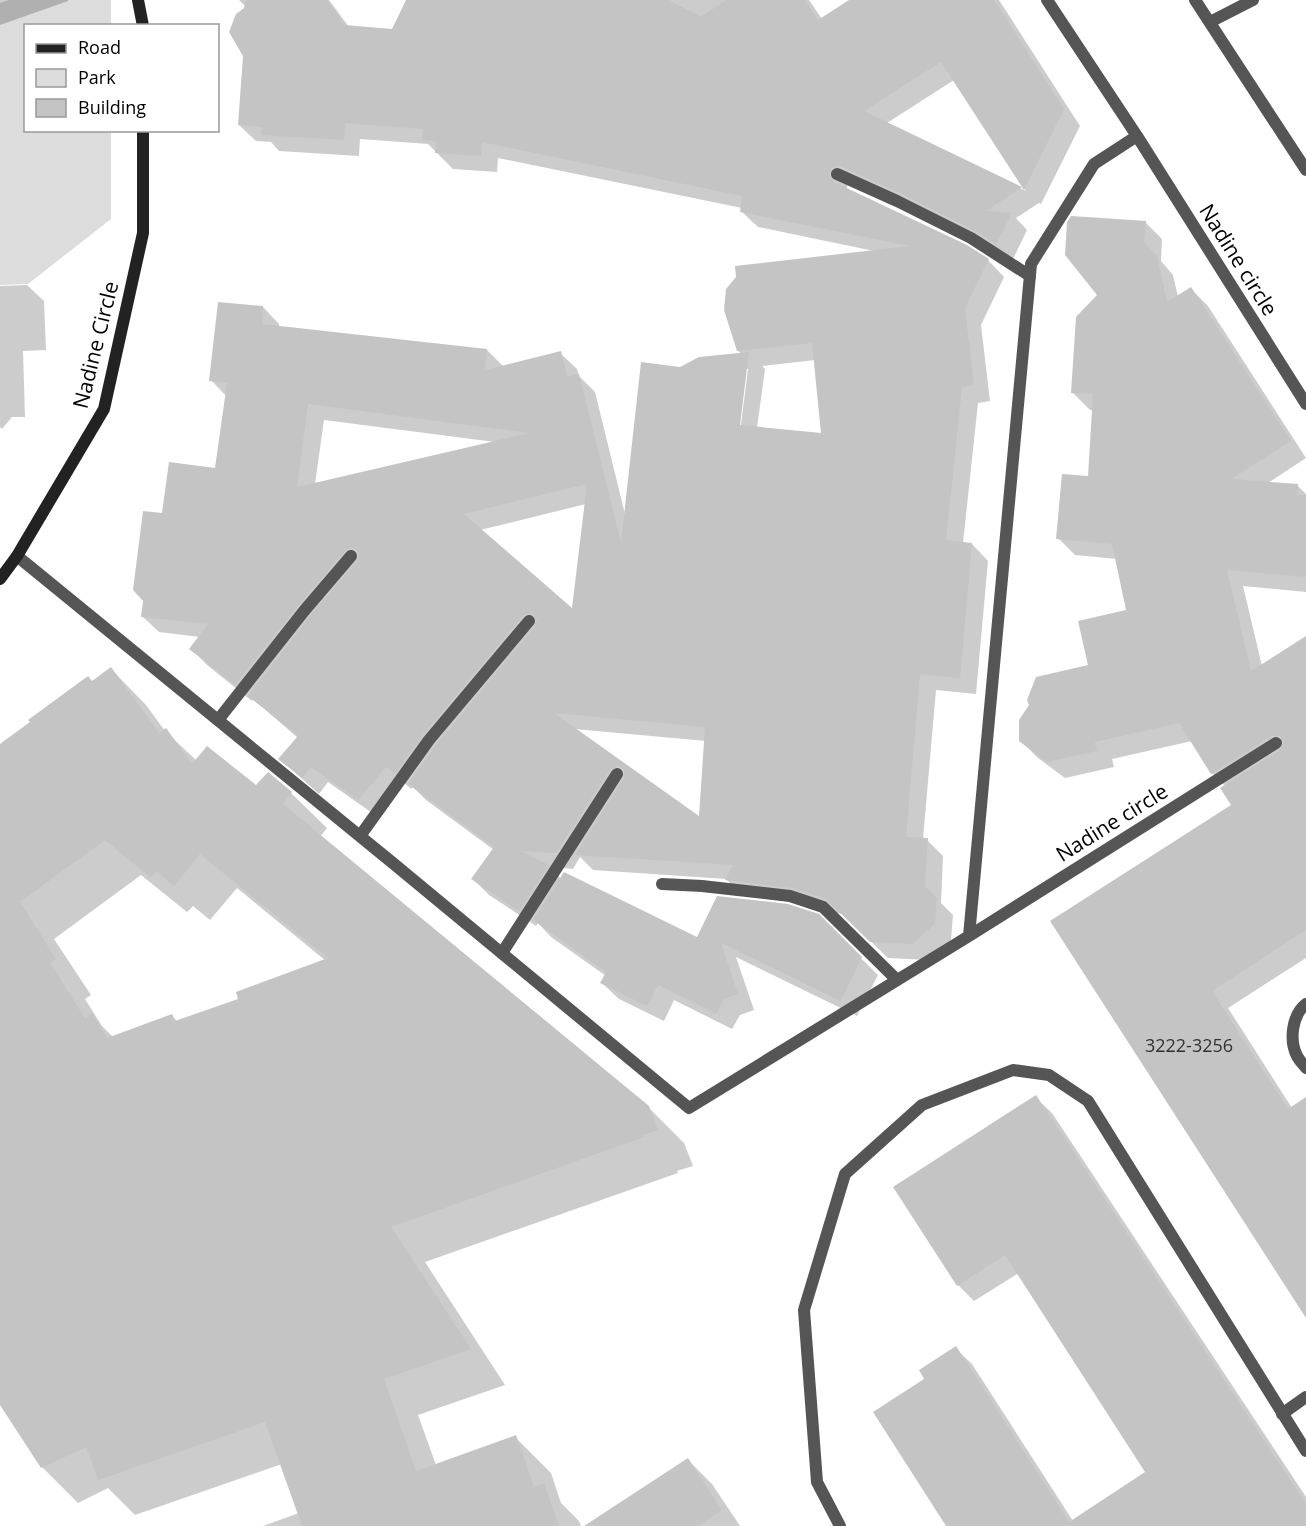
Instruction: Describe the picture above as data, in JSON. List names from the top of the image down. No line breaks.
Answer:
{"streets":{"street":["Nadine circle","Nadine Circle"]},"house_numbers":["3222-3256"],"legend":["Road","Park","Building"]}
